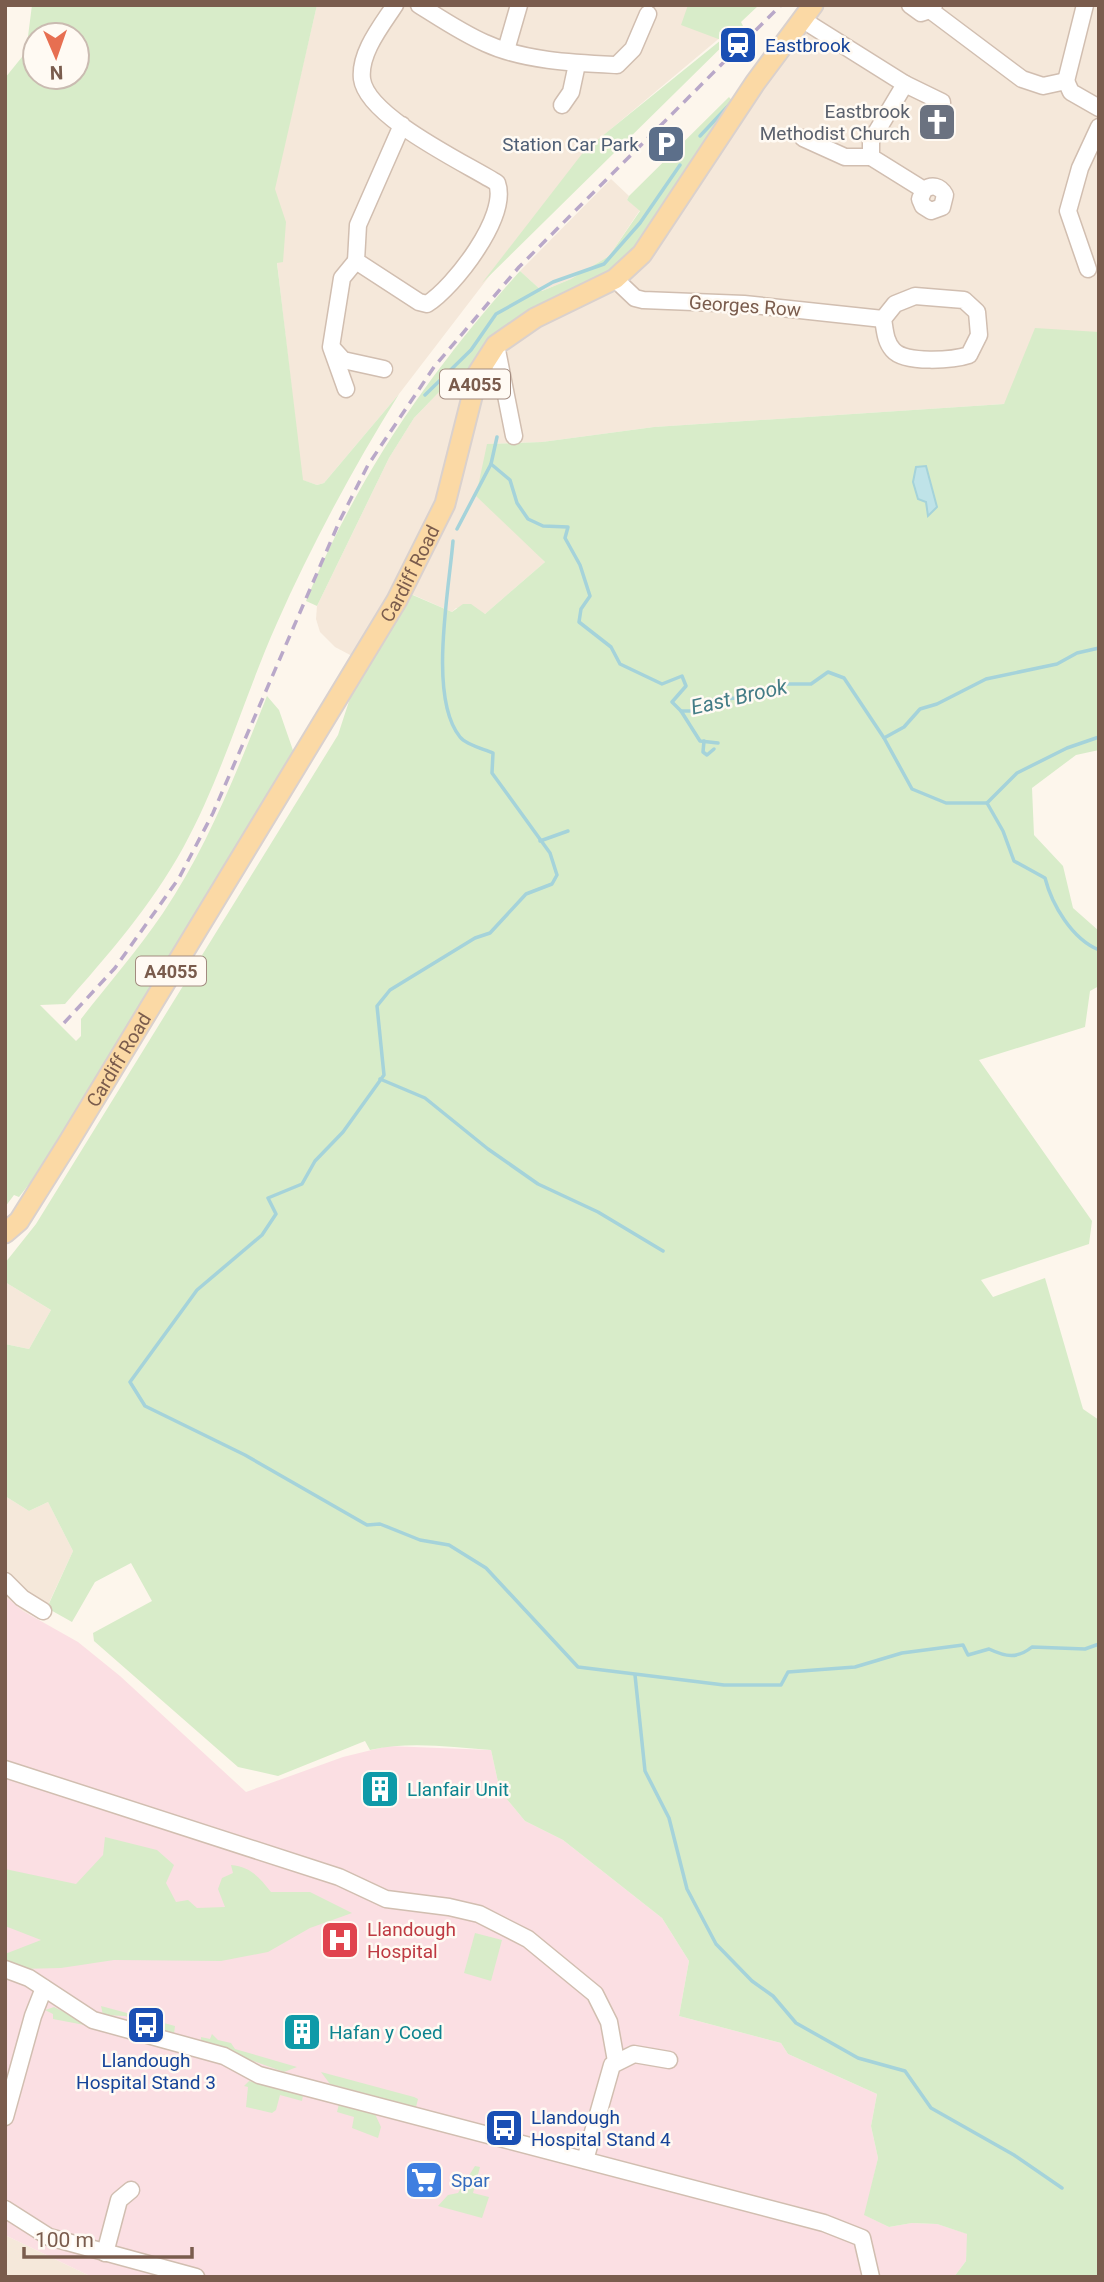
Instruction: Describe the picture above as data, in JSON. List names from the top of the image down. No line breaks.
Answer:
{"streets":{"main road":["A4055","Cardiff Road"],"street":["Georges Row"]},"crossings":[["Georges Row","Cardiff Road"]],"water":["East Brook"],"places":{"station":["Eastbrook"],"church":["Eastbrook Methodist Church"],"parking":["Station Car Park"],"building":["Llanfair Unit","Hafan y Coed"],"hospital":["Llandough Hospital"],"bus stop":["Llandough Hospital Stand 3","Llandough Hospital Stand 4"],"supermarket":["Spar"]},"scale_bar":"100 m","north":"bottom"}
